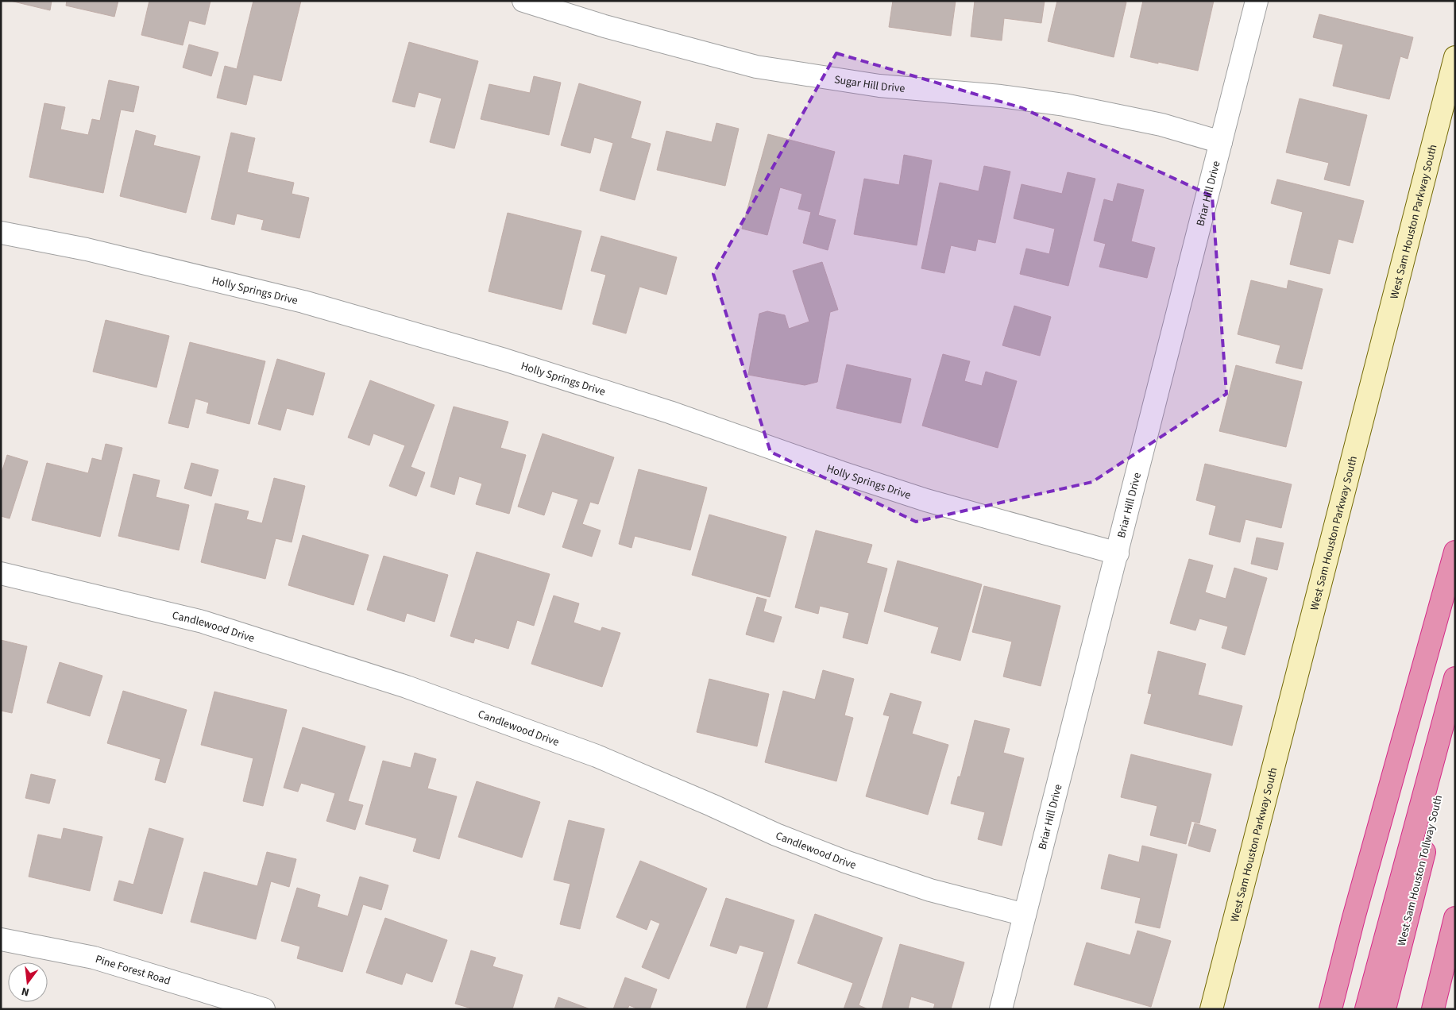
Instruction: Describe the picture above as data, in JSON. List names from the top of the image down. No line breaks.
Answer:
{"streets":{"highway":["West Sam Houston Tollway South"],"main road":["West Sam Houston Parkway South"],"street":["Sugar Hill Drive","Briar Hill Drive","Holly Springs Drive","Candlewood Drive","Pine Forest Road"]},"crossings":[["Sugar Hill Drive","Briar Hill Drive"],["Briar Hill Drive","Holly Springs Drive"],["Briar Hill Drive","Candlewood Drive"]],"north":"bottom"}
